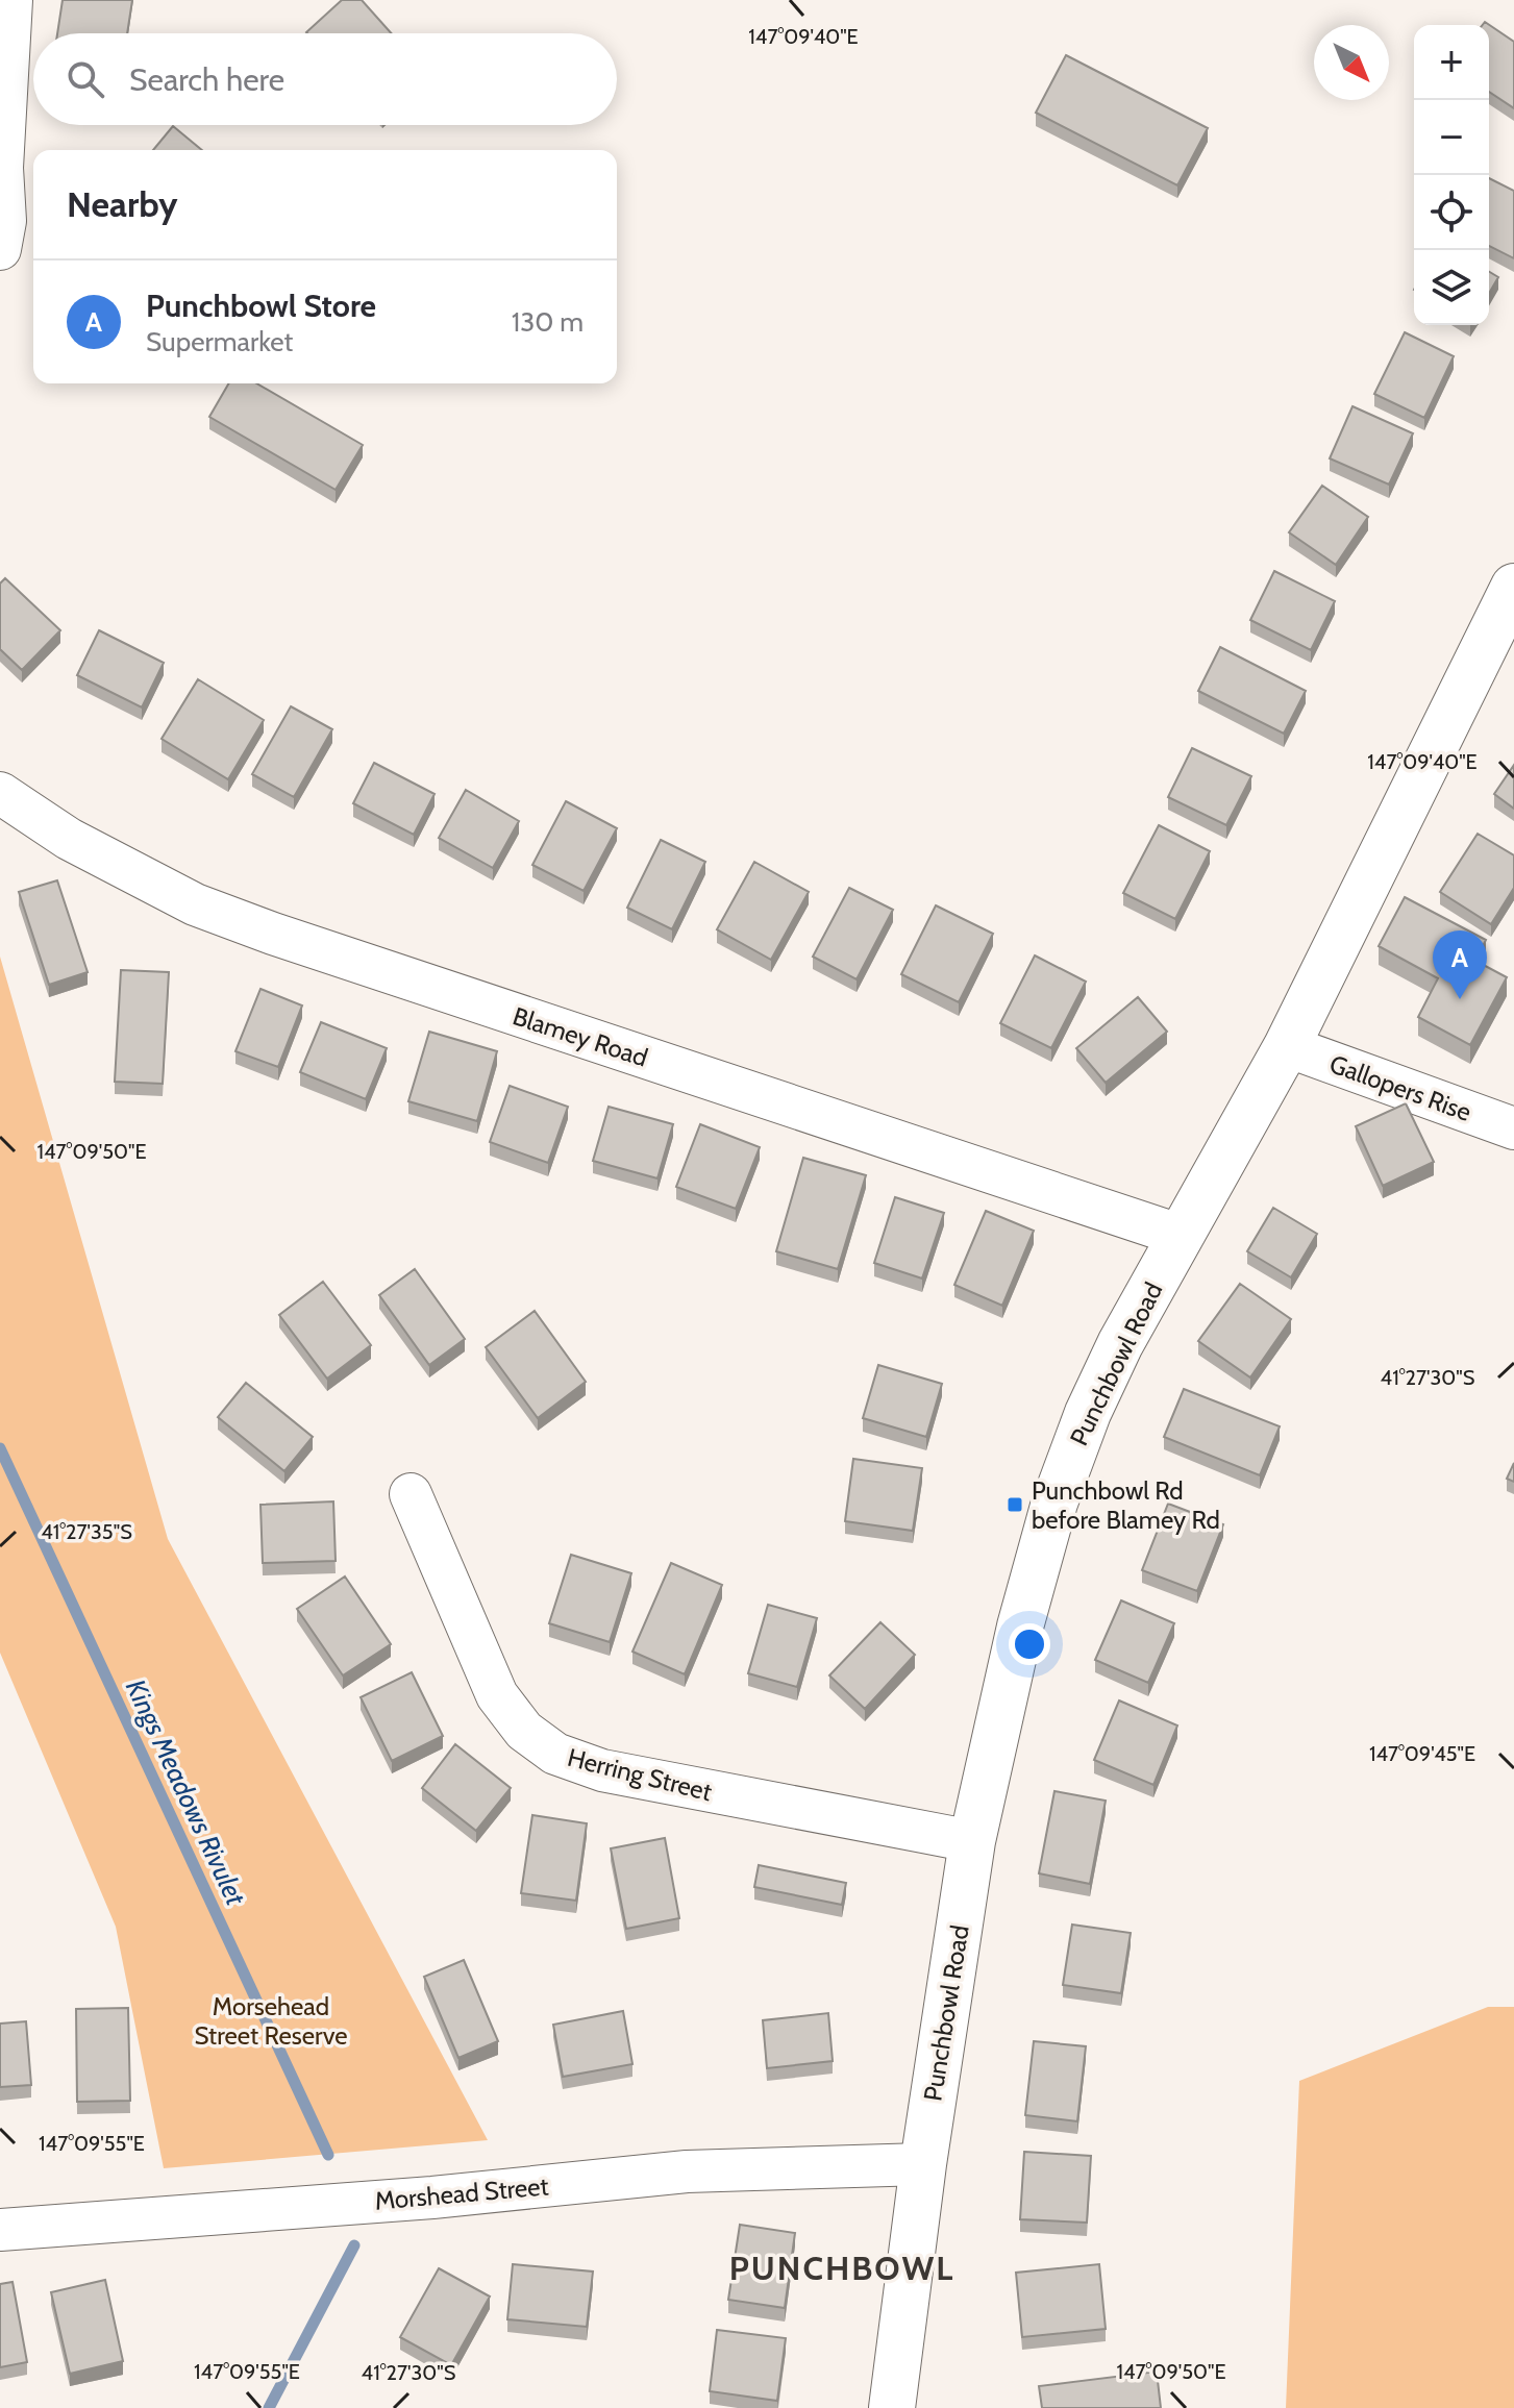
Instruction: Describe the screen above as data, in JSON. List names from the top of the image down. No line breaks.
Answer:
{"streets":{"street":["Blamey Road","Gallopers Rise","Punchbowl Road","Herring Street","Morshead Street"]},"crossings":[["Blamey Road","Punchbowl Road"],["Gallopers Rise","Punchbowl Road"],["Punchbowl Road","Herring Street"],["Punchbowl Road","Morshead Street"]],"districts":["PUNCHBOWL"],"water":["Kings Meadows Rivulet"],"parks":["Morsehead Street Reserve"],"places":{"transit":["Punchbowl Rd before Blamey Rd"]},"north":"bottom right","page":{"map_buttons":["+","−"],"search":"Search here","heading":"Nearby","list":[{"mark":"A","name":"Punchbowl Store","note":"Supermarket","value":"130 m"}],"pins":"A"},"coordinates":["147°09'40\"E","147°09'50\"E","41°27'30\"S","41°27'35\"S","147°09'45\"E","147°09'55\"E"]}
